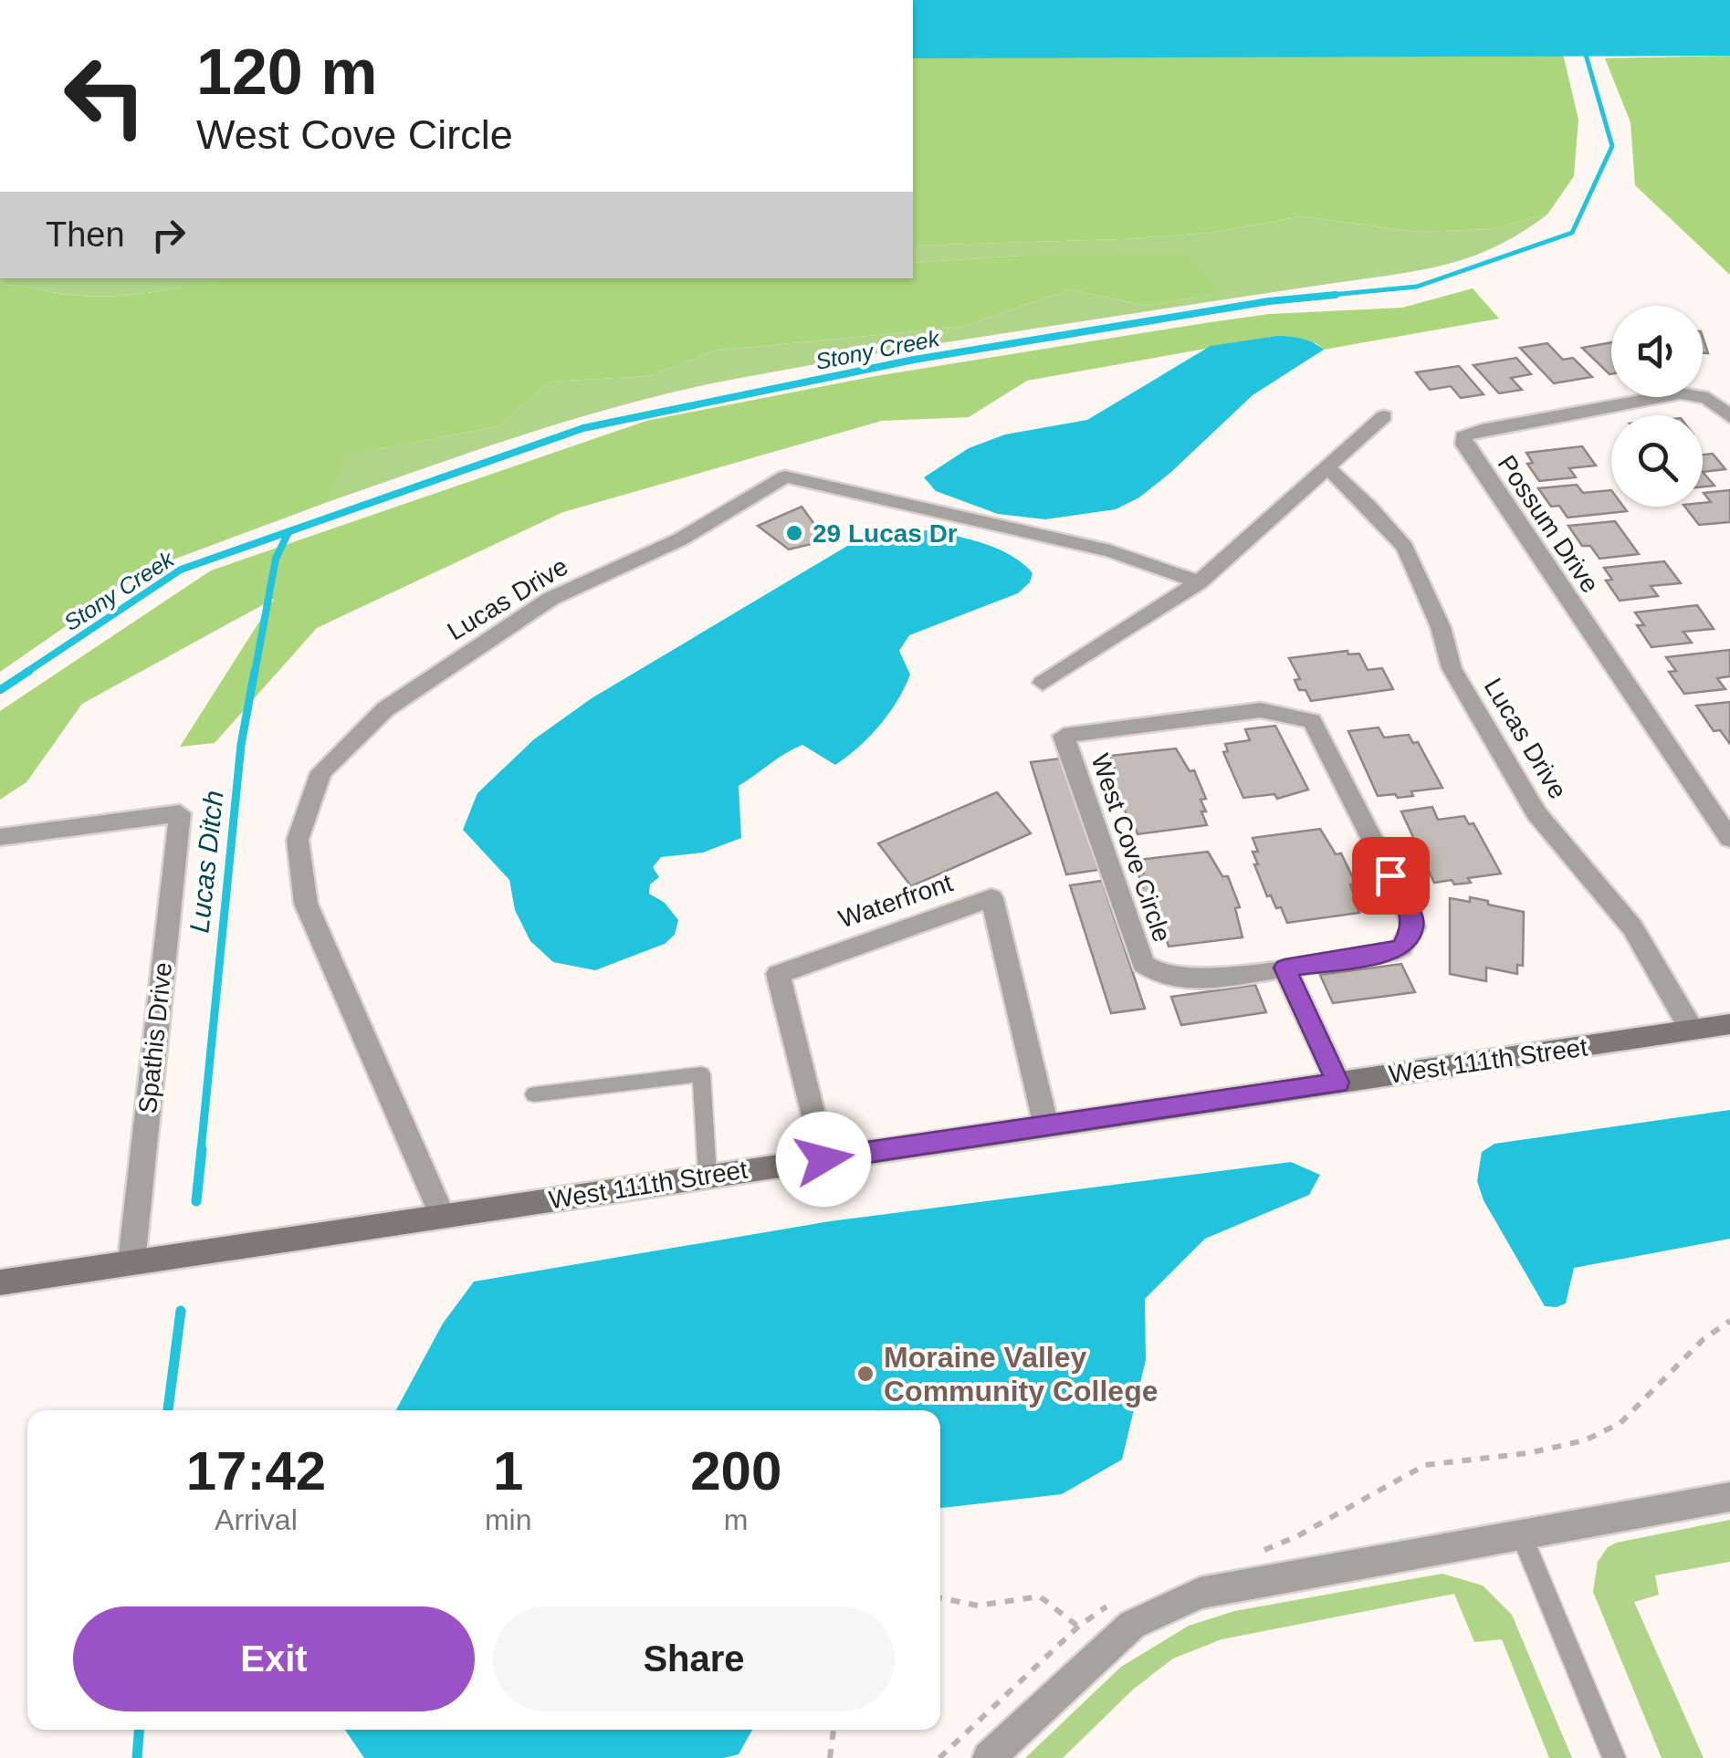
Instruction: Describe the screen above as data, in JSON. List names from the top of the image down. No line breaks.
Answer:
{"streets":{"main road":["West 111th Street"],"street":["Possum Drive","Lucas Drive","West Cove Circle","Waterfront","Spathis Drive"]},"crossings":[["Lucas Drive","West 111th Street"],["Waterfront","West 111th Street"],["Spathis Drive","West 111th Street"]],"water":["Stony Creek","Lucas Ditch"],"places":["29 Lucas Dr","Moraine Valley Community College"],"page":{"turn":["120 m","West Cove Circle"],"then":"Then","eta":["17:42","Arrival","1","min","200","m"],"buttons":["Exit","Share"]}}
